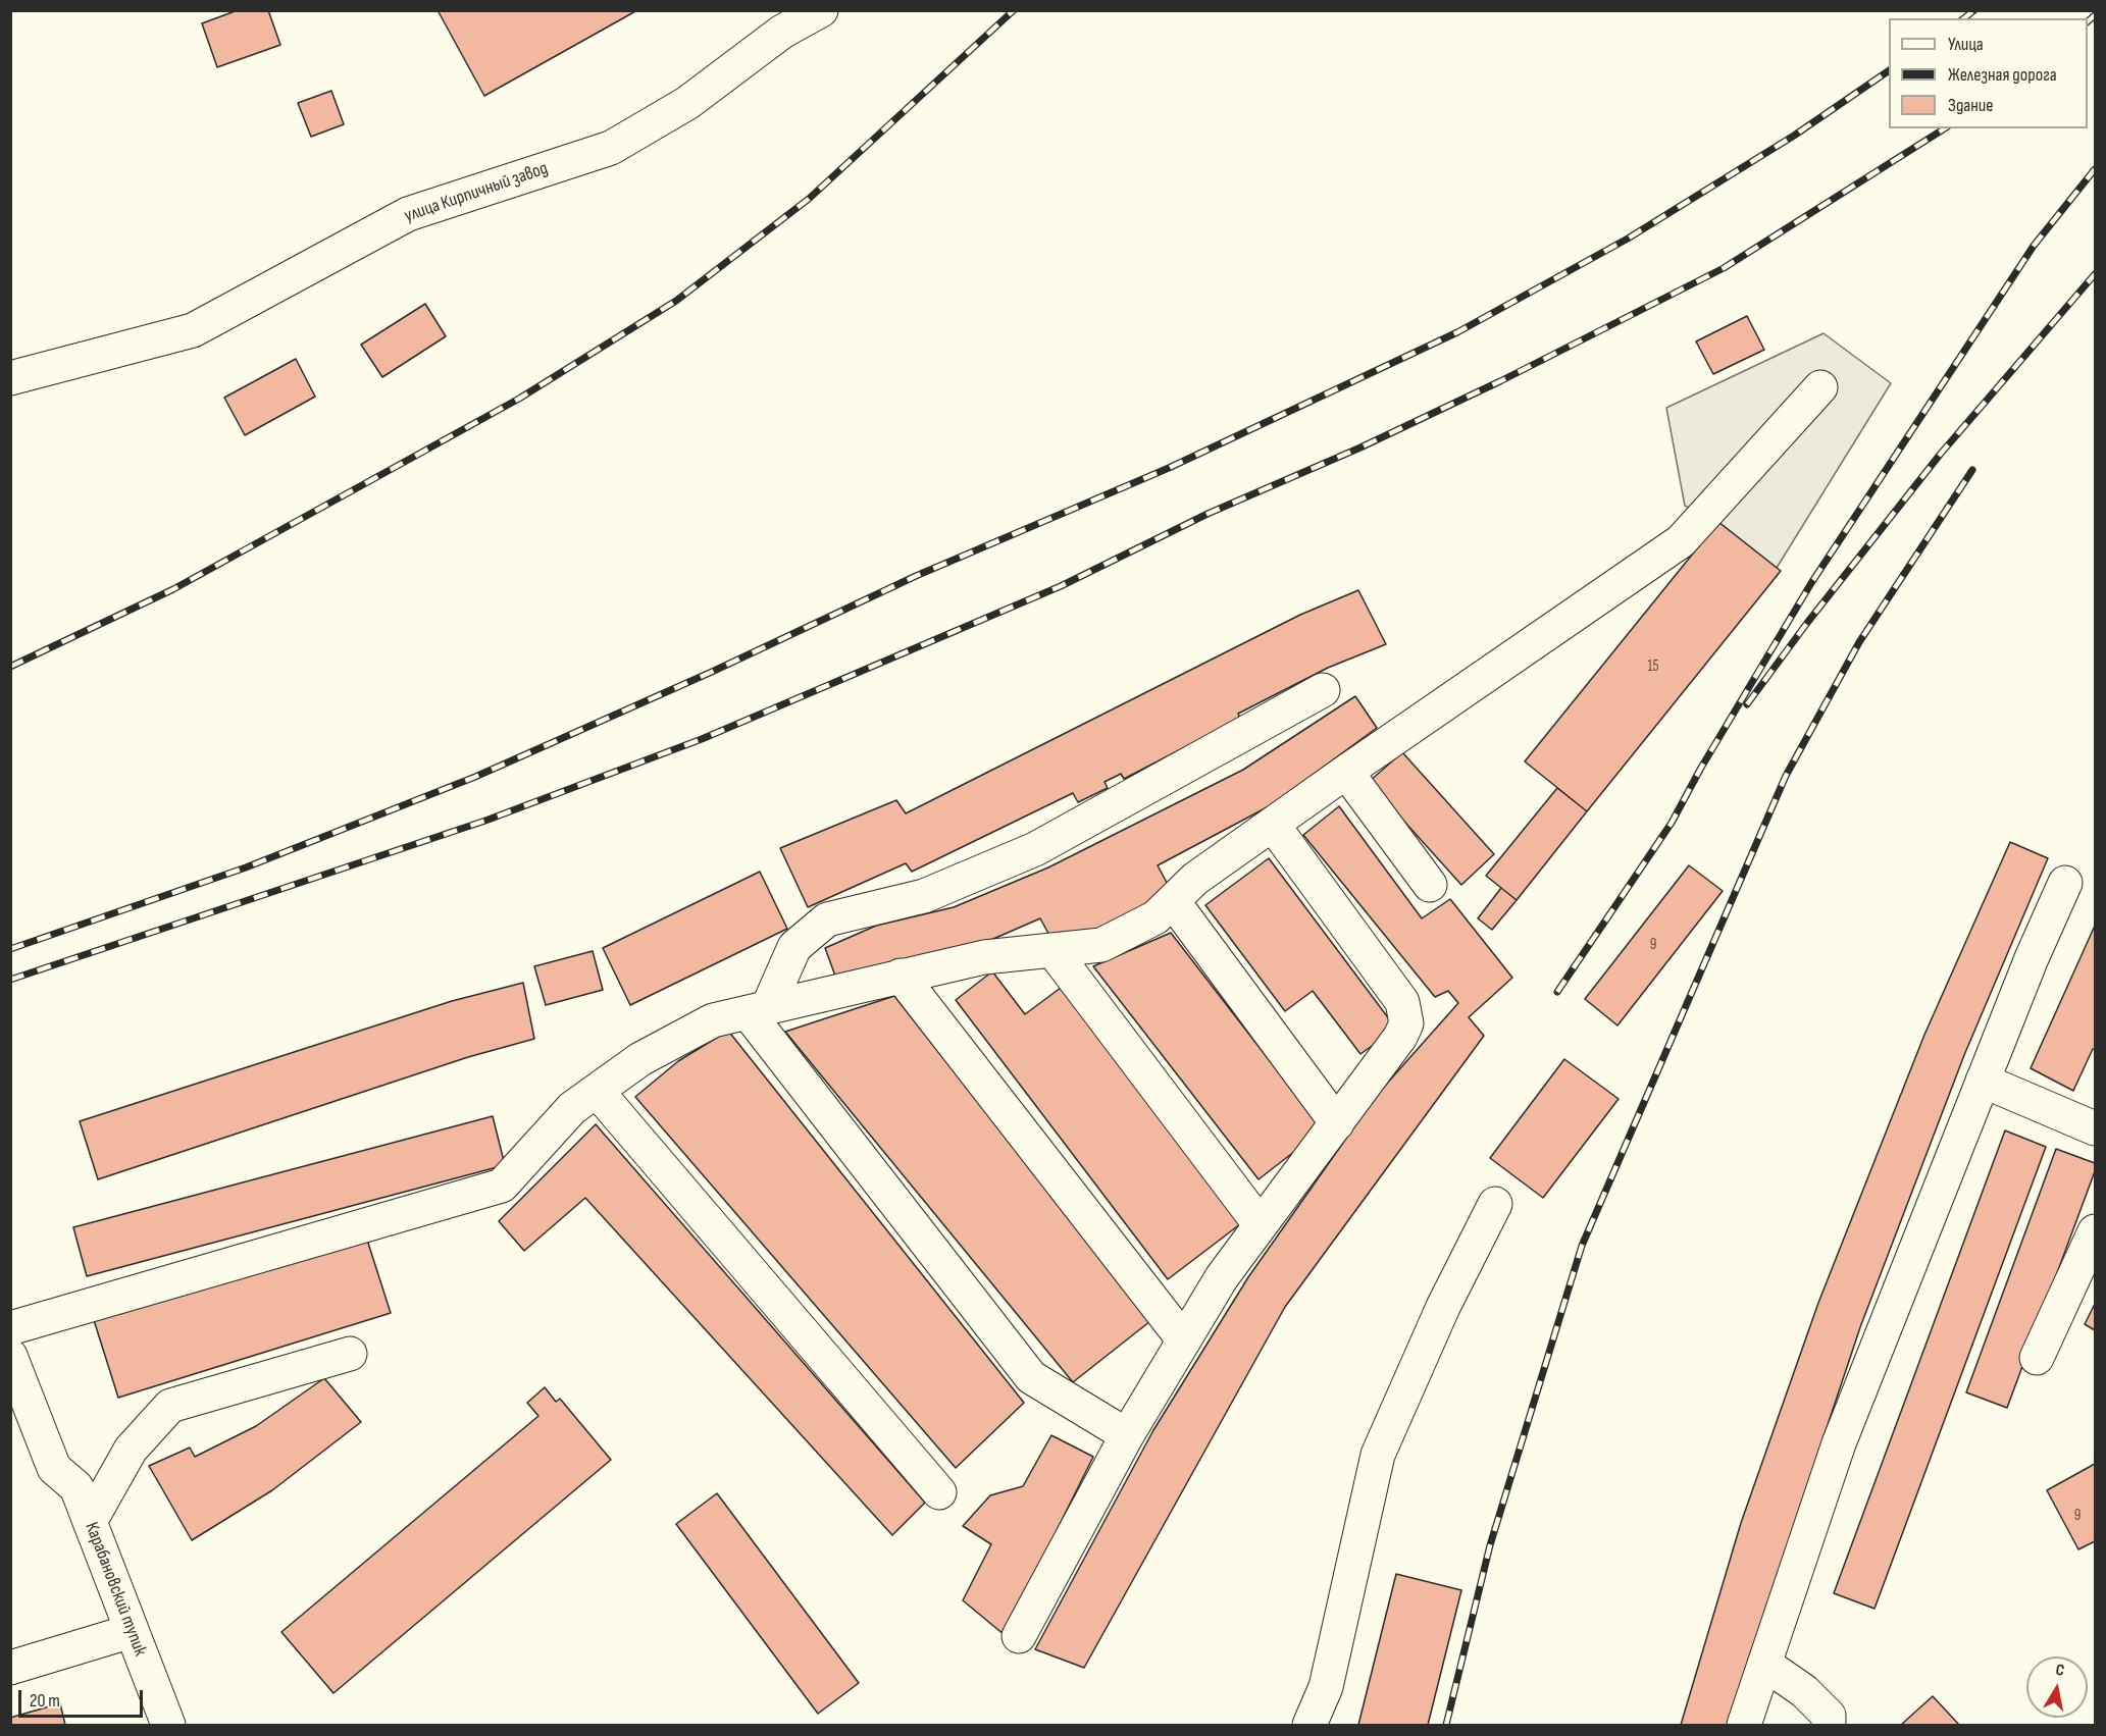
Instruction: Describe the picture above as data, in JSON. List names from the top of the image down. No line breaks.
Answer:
{"streets":{"street":["улица Кирпичный завод","Карабановский тупик"]},"house_numbers":["15","9","9"],"legend":["Улица","Железная дорога","Здание"],"scale_bar":"20 m","north":"top"}
